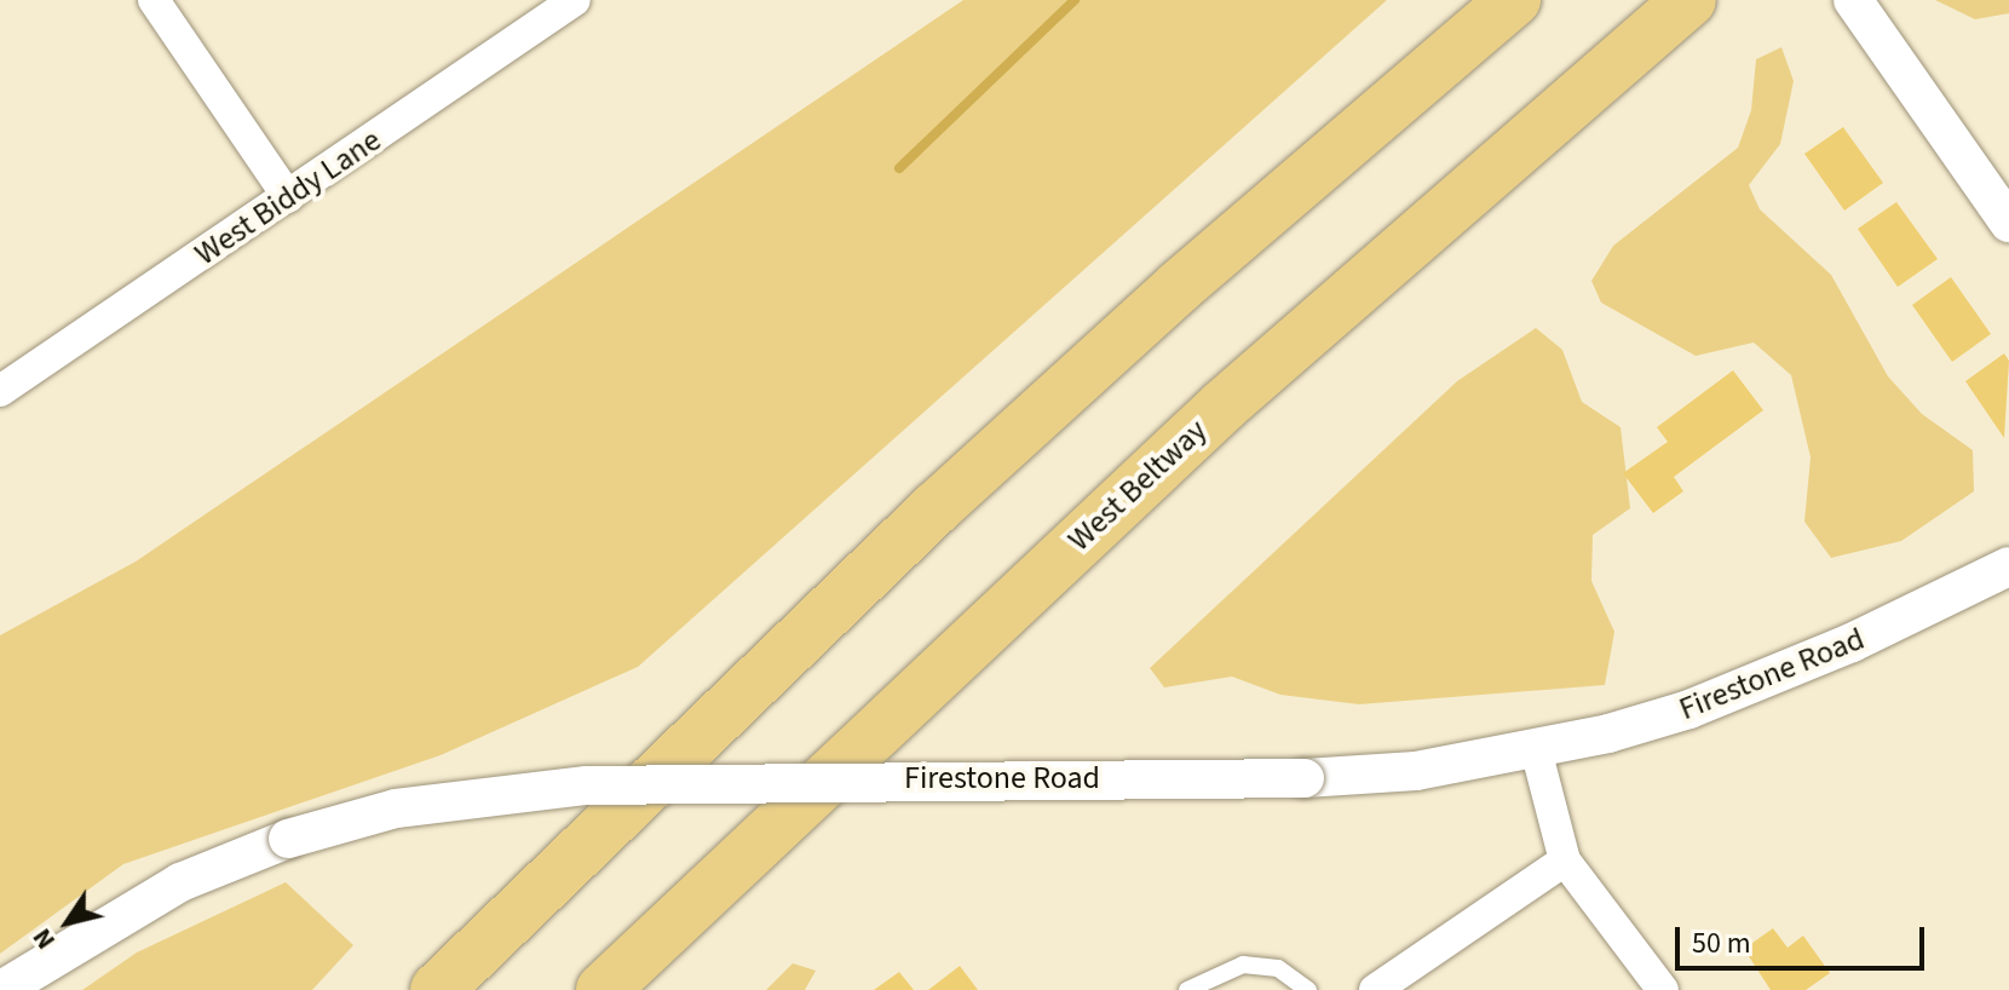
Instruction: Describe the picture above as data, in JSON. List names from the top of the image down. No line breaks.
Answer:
{"streets":{"highway":["West Beltway"],"street":["West Biddy Lane","Firestone Road"]},"scale_bar":"50 m","north":"bottom left"}
